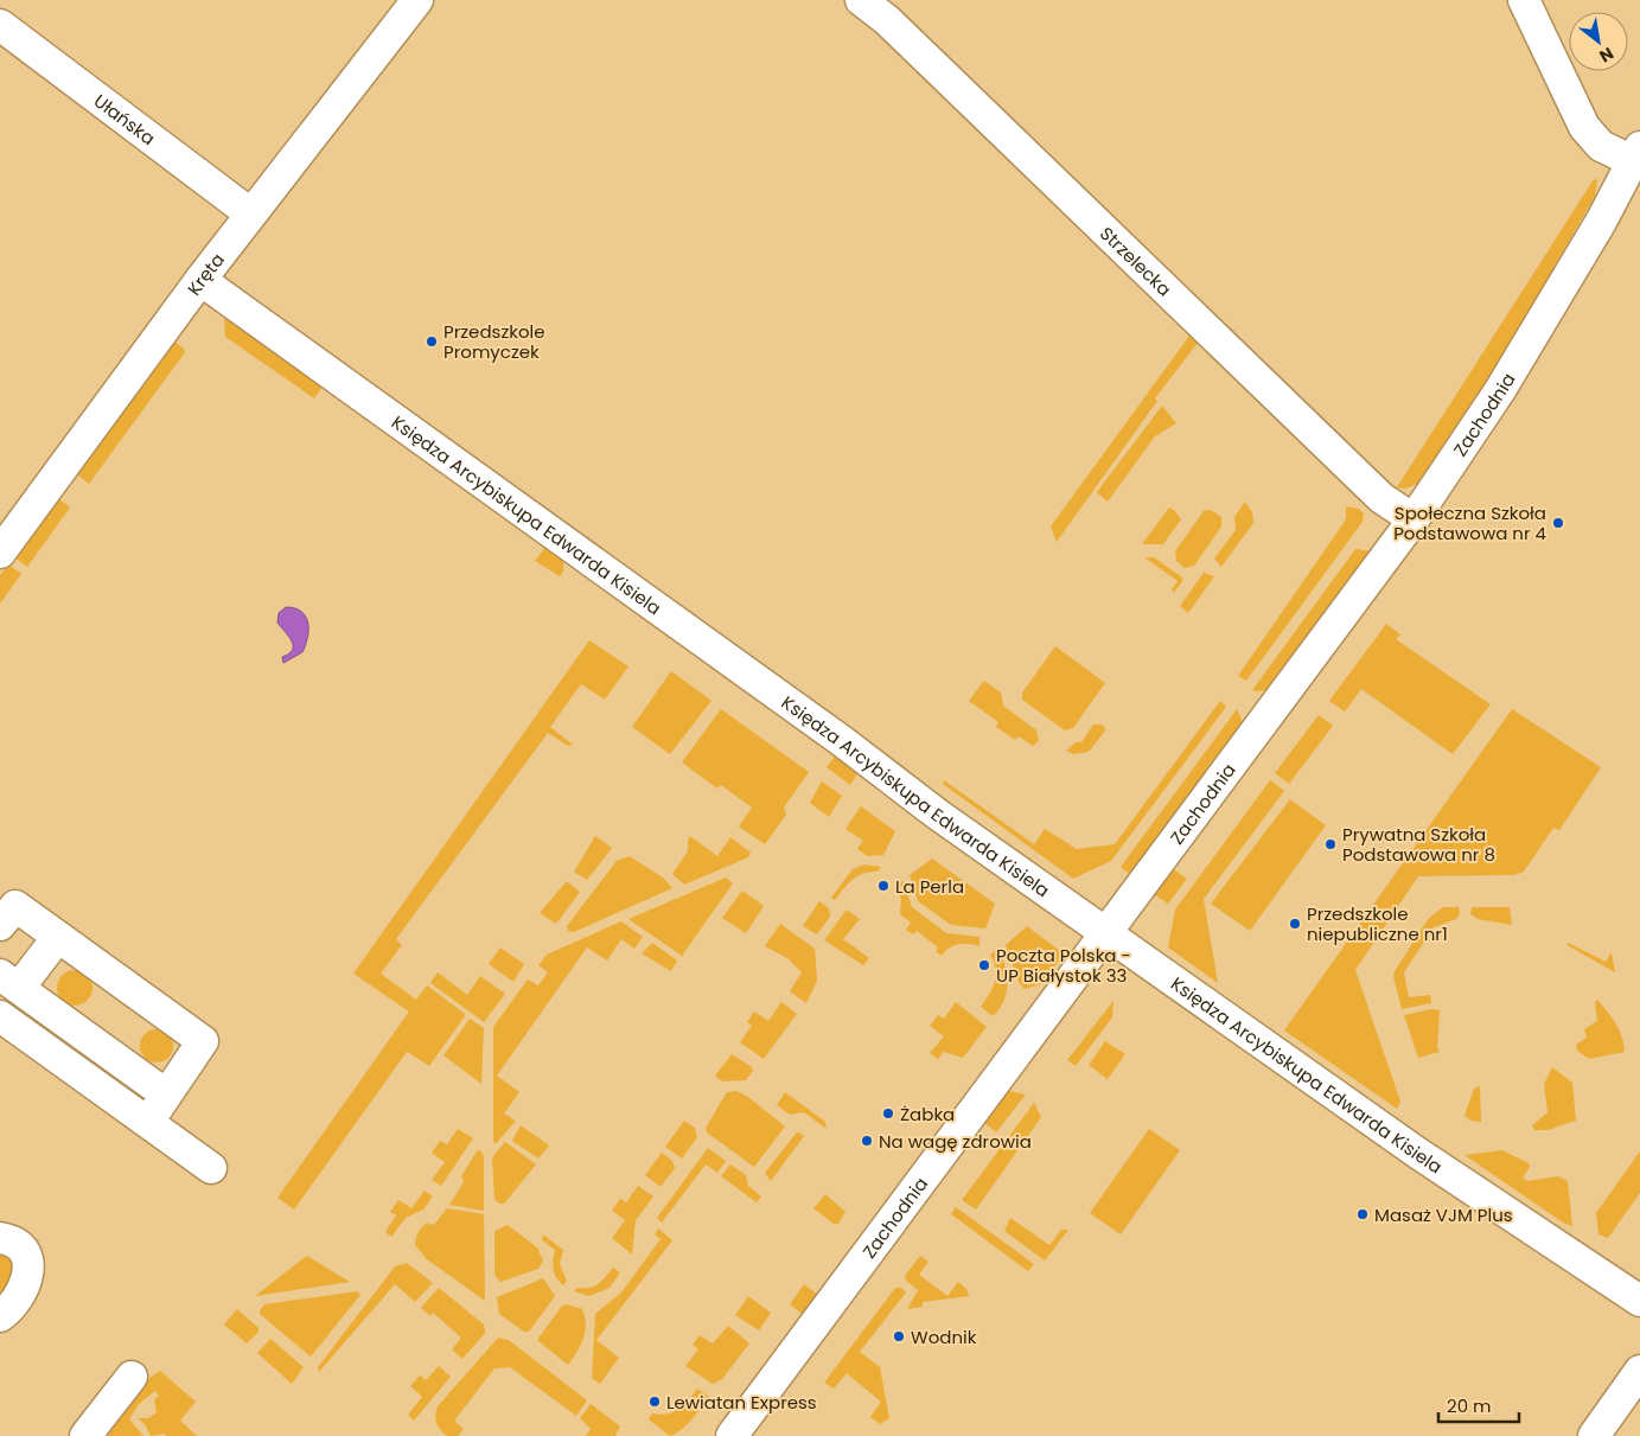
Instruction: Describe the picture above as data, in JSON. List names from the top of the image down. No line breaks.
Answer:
{"streets":{"street":["Ułańska","Strzelecka","Kręta","Zachodnia","Księdza Arcybiskupa Edwarda Kisiela"]},"crossings":[["Ułańska","Kręta"],["Strzelecka","Zachodnia"],["Kręta","Księdza Arcybiskupa Edwarda Kisiela"],["Zachodnia","Księdza Arcybiskupa Edwarda Kisiela"]],"places":["Przedszkole Promyczek","Społeczna Szkoła Podstawowa nr 4","Prywatna Szkoła Podstawowa nr 8","La Perla","Przedszkole niepubliczne nr1","Poczta Polska - UP Białystok 33","Żabka","Na wagę zdrowia","Masaż VJM Plus","Wodnik","Lewiatan Express"],"scale_bar":"20 m","north":"bottom right"}
